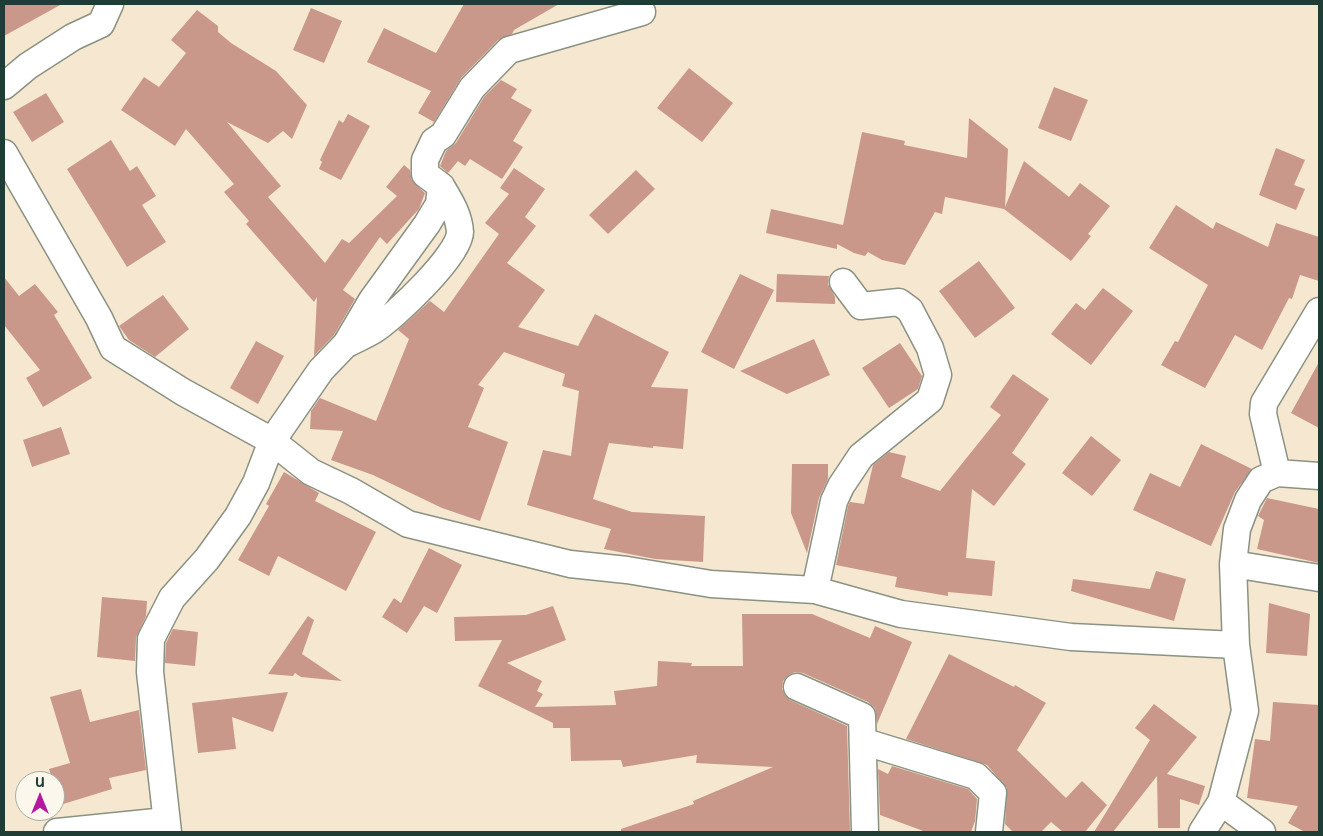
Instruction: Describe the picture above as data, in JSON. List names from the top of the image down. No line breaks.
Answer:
{"north":"top"}
